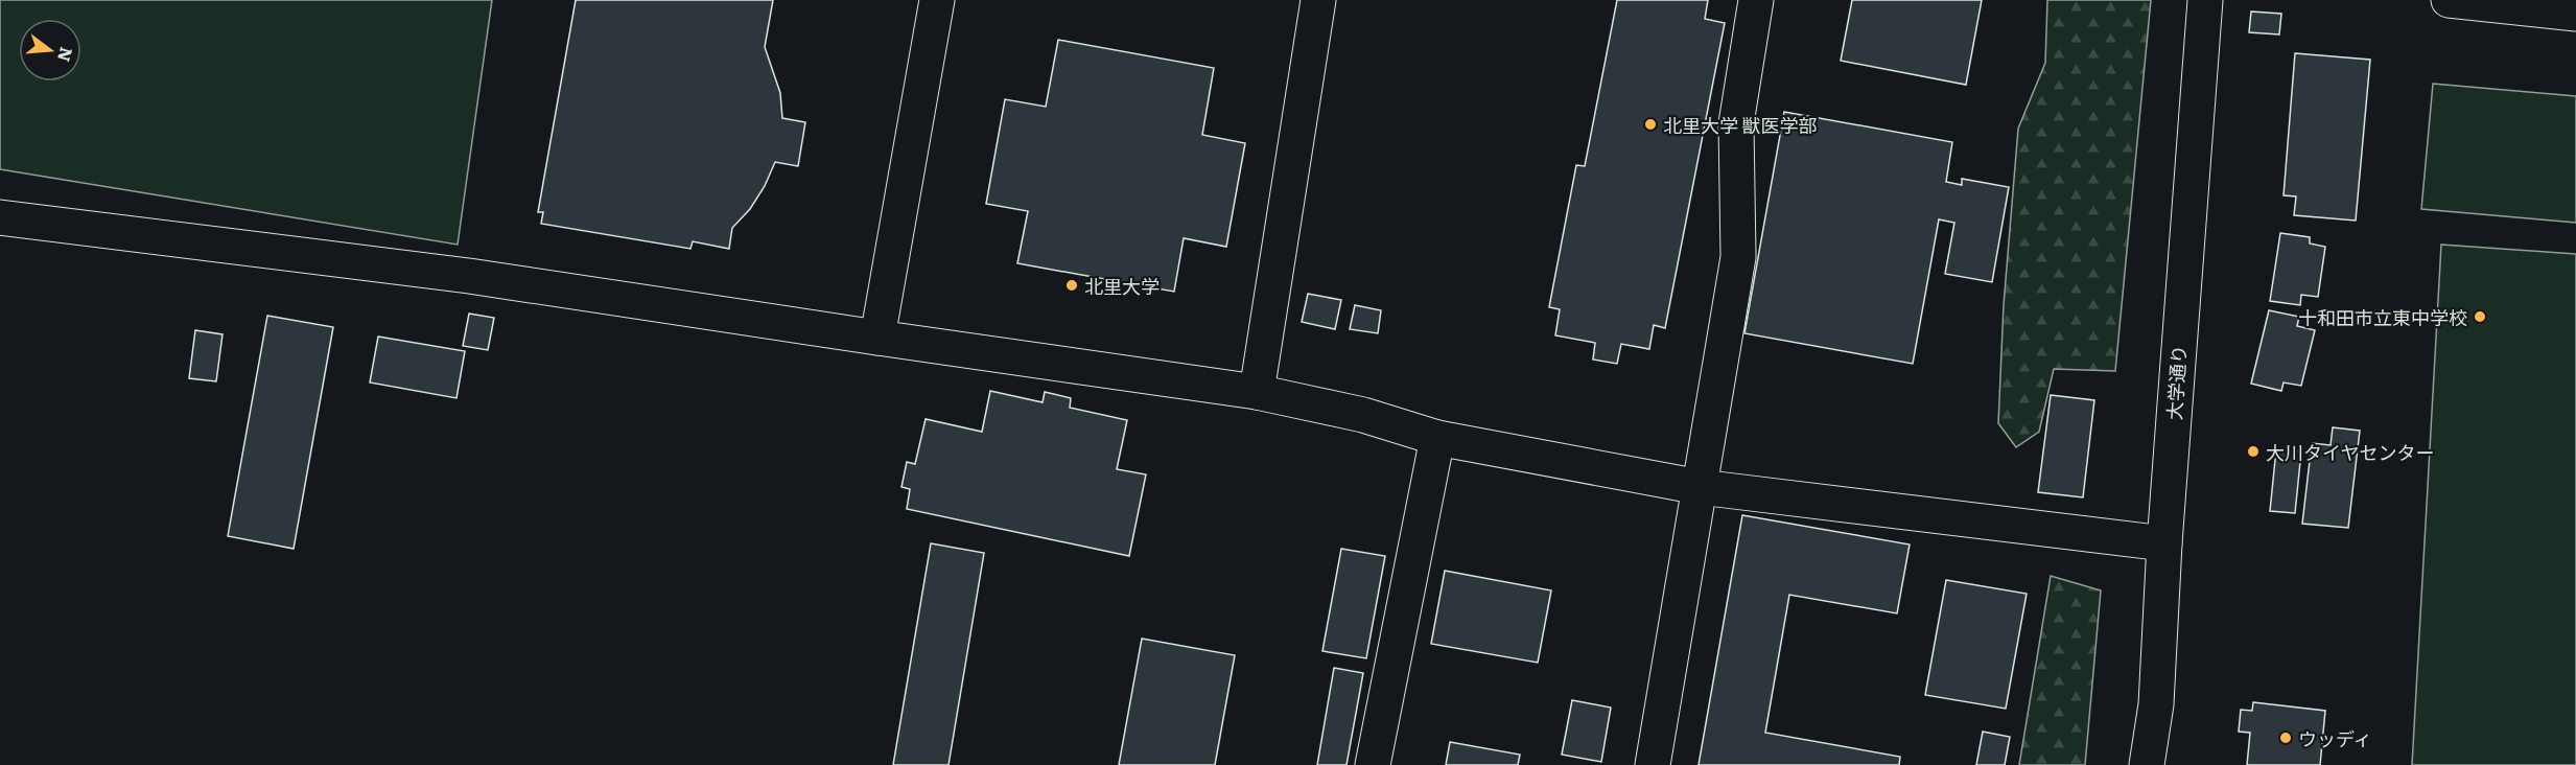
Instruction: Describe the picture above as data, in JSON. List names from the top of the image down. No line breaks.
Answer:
{"streets":{"street":["大学通り"]},"places":["北里大学 獣医学部","北里大学","十和田市立東中学校","大川タイヤセンター","ウッディ"],"north":"right"}
